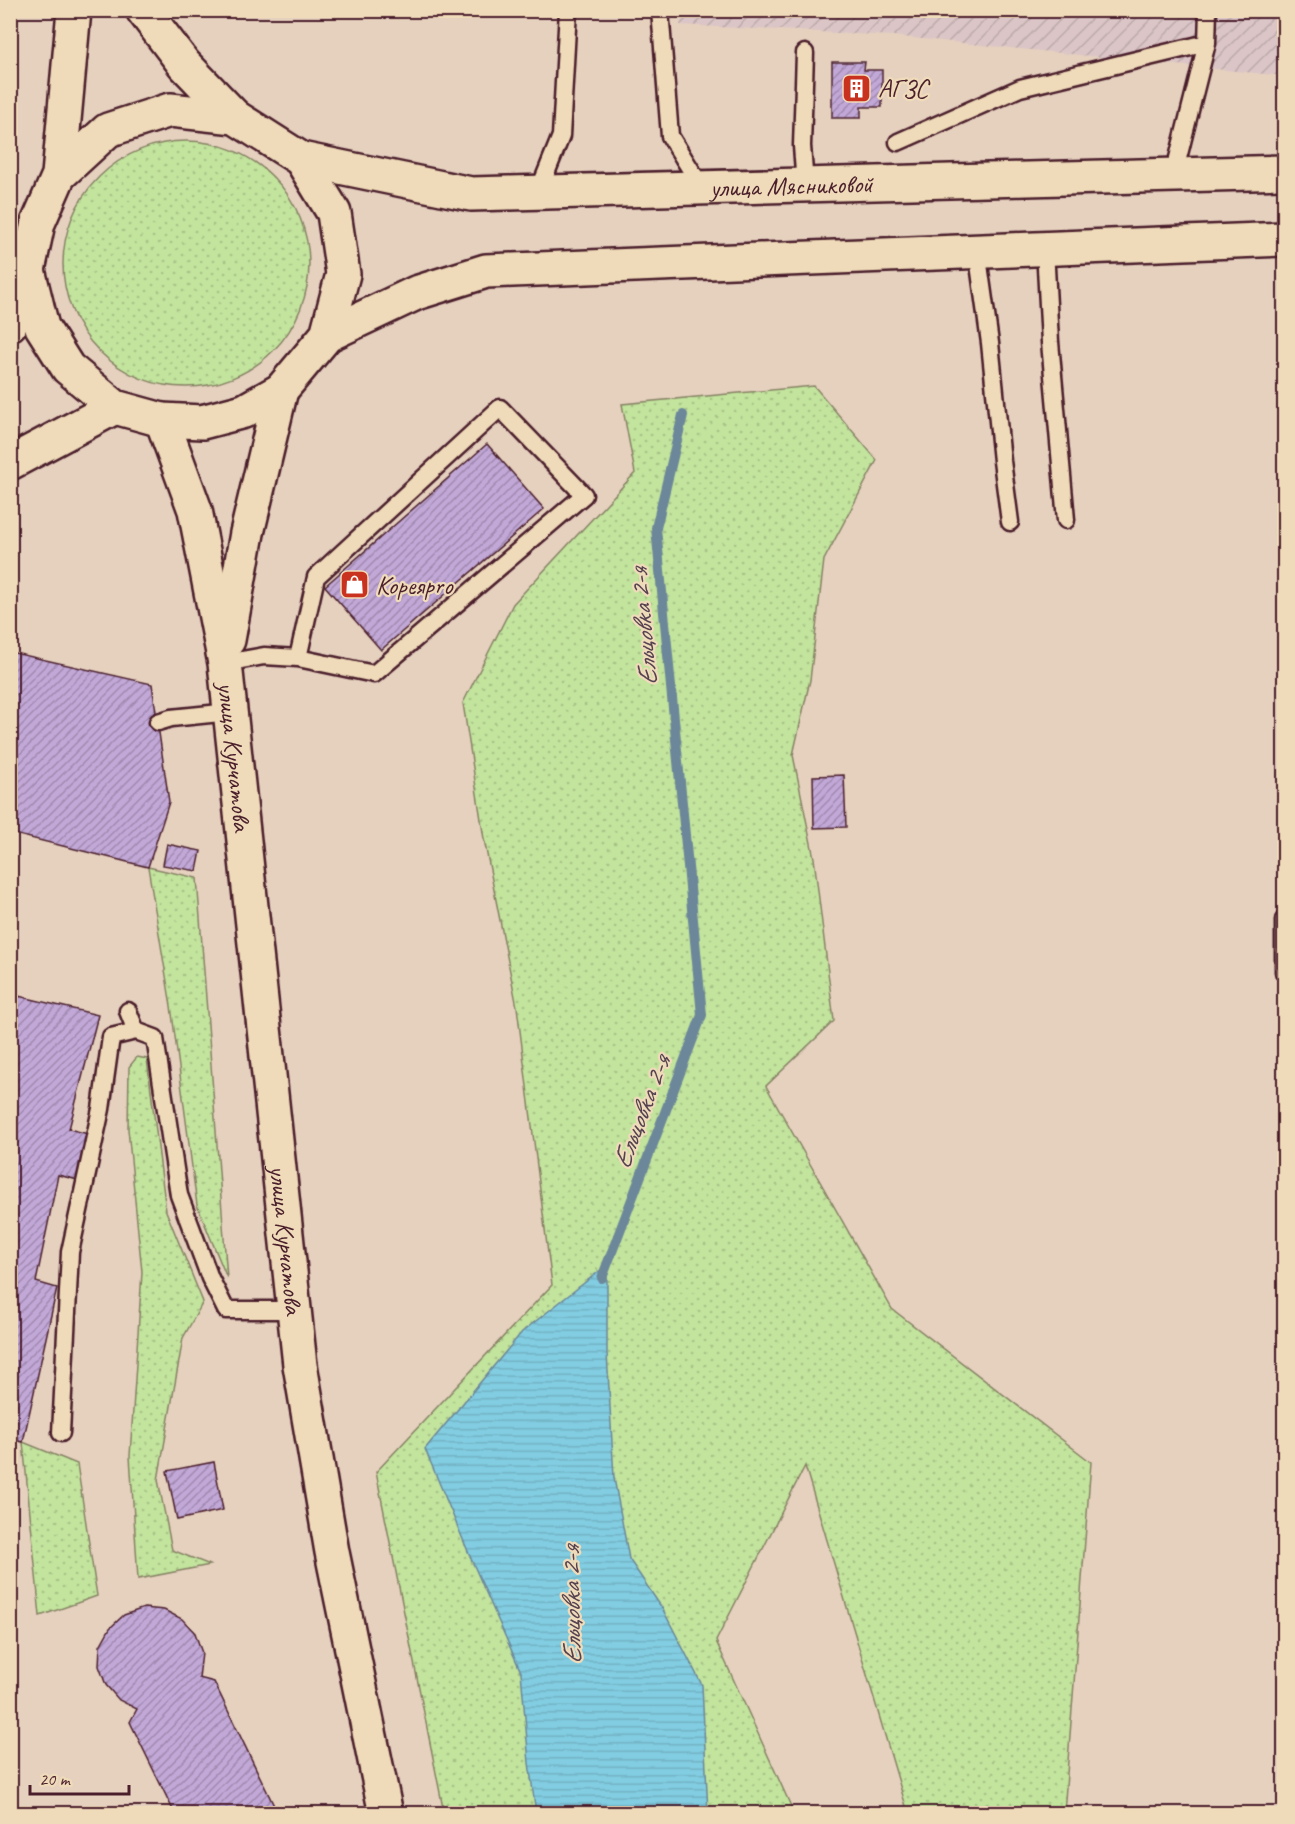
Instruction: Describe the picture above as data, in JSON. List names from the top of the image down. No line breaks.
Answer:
{"streets":{"main road":["улица Мясниковой","улица Курчатова"]},"water":["Ельцовка 2-я"],"places":{"building":["АГЗС"],"shop":["Кореяpro"]},"scale_bar":"20 m"}
